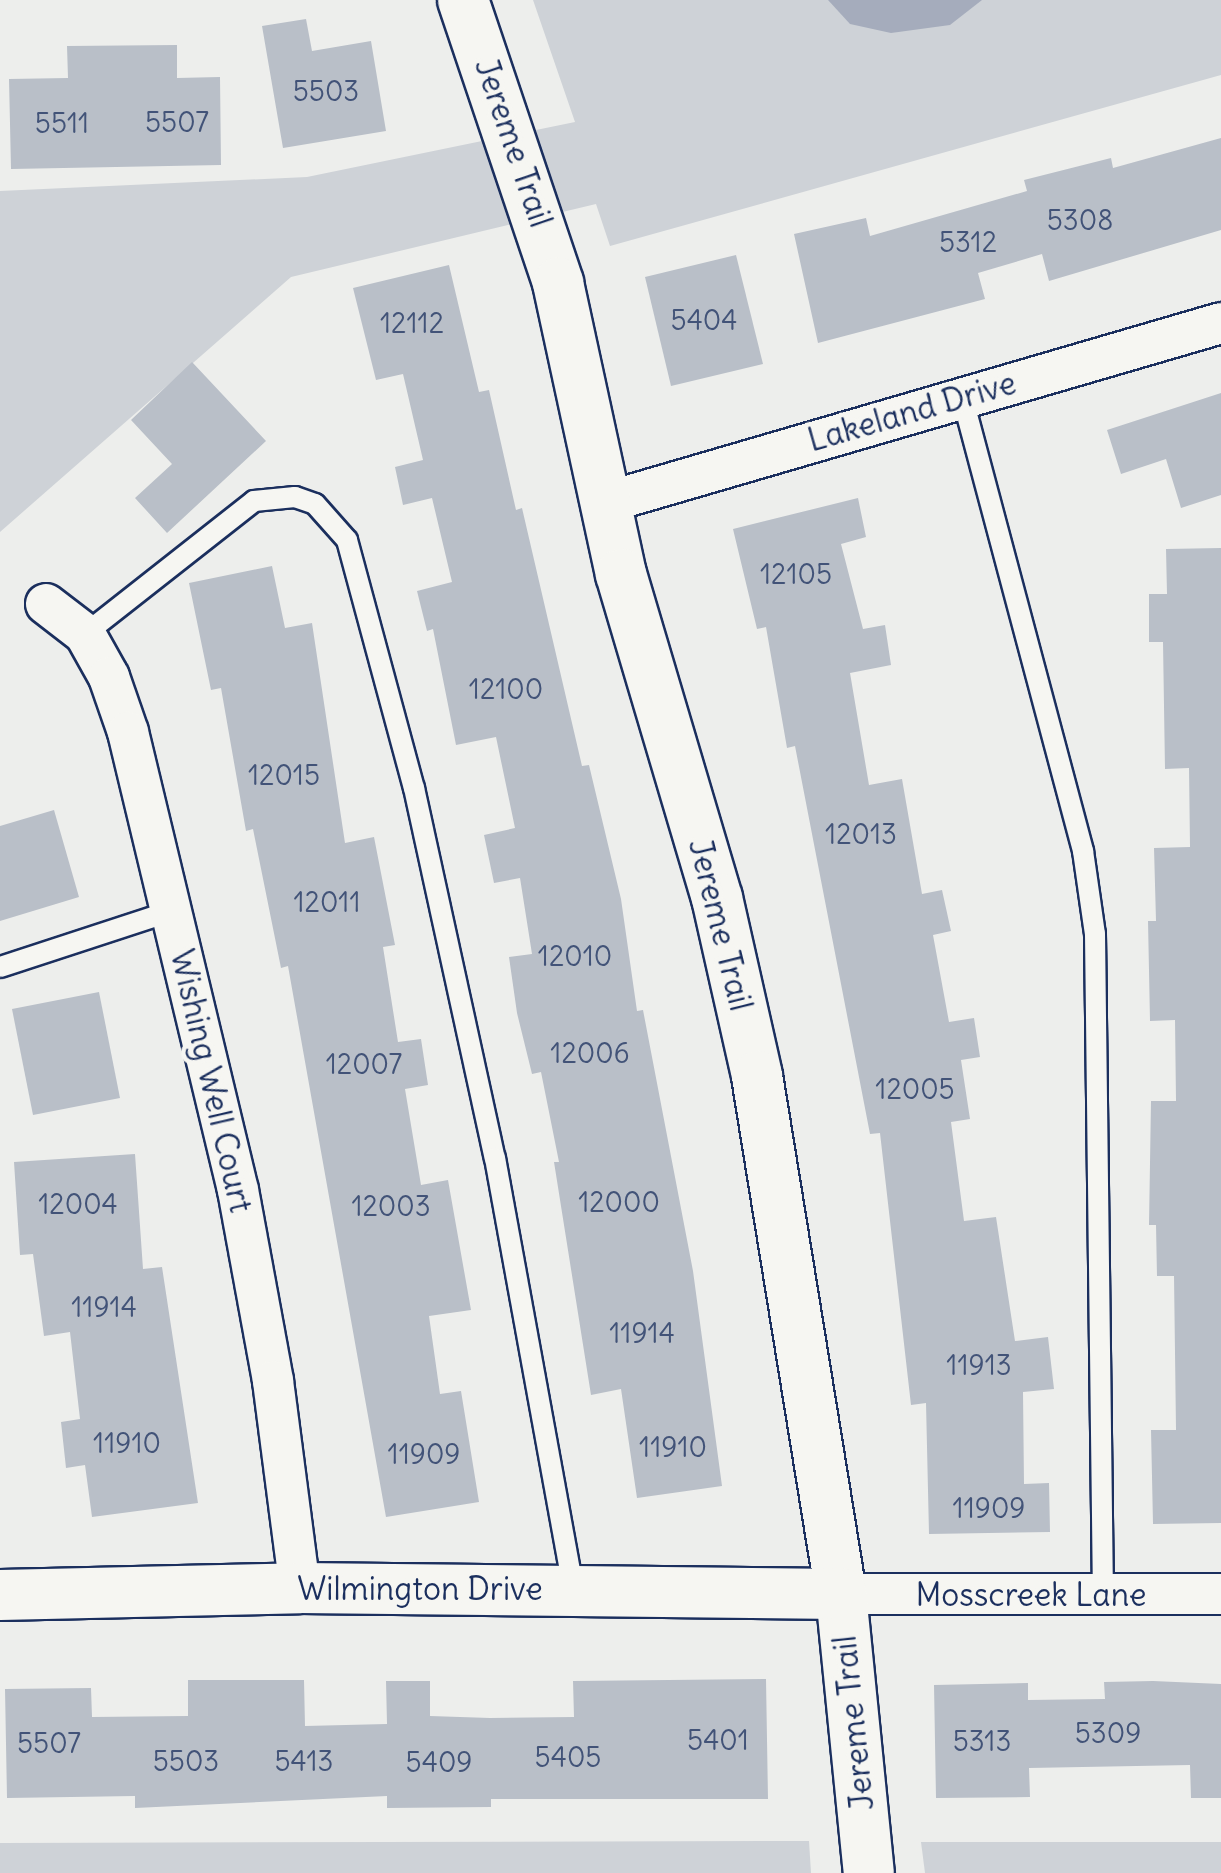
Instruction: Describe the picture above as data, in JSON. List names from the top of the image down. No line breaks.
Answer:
{"streets":{"street":["Jereme Trail","Lakeland Drive","Wishing Well Court","Wilmington Drive","Mosscreek Lane"]},"crossings":[["Jereme Trail","Lakeland Drive"],["Jereme Trail","Wilmington Drive"],["Jereme Trail","Mosscreek Lane"],["Wishing Well Court","Wilmington Drive"],["Wilmington Drive","Mosscreek Lane"]],"house_numbers":["5503","5507","5511","5308","5312","5404","12112","12105","12100","12015","12013","12011","12010","12006","12007","12005","12000","12004","12003","11914","11914","11913","11910","11910","11909","11909","5309","5401","5313","5507","5405","5503","5413","5409"]}
